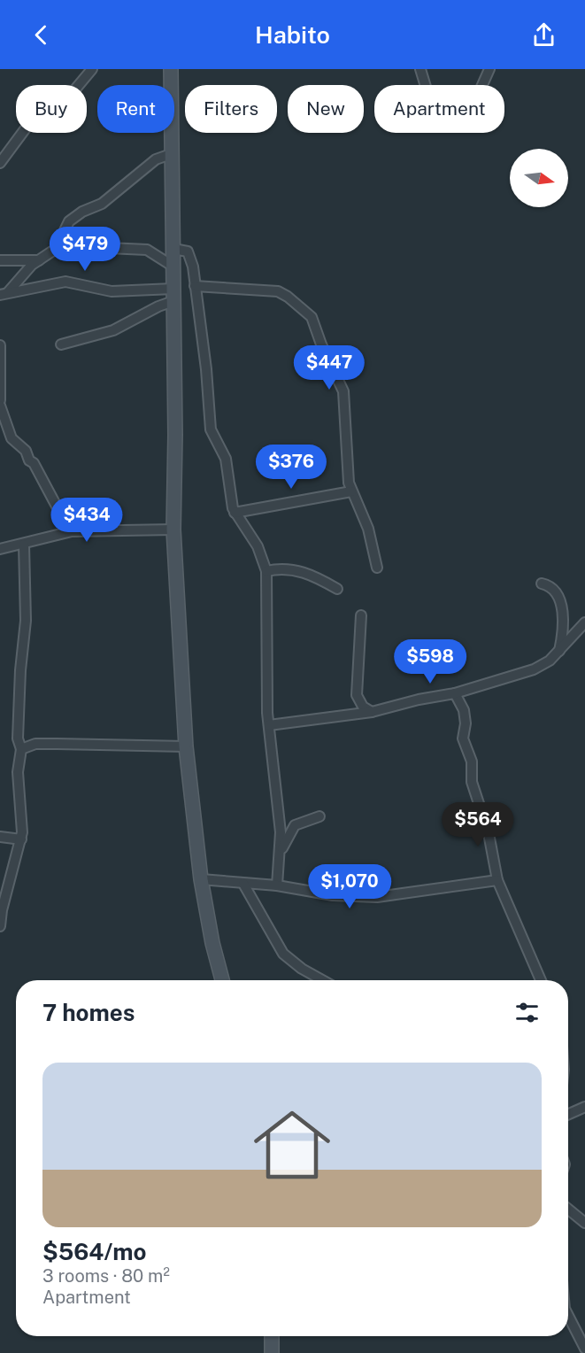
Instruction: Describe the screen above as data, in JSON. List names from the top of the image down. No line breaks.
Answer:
{"north":"right","page":{"header":"Habito","chip":["Buy","Rent","Filters","New","Apartment"],"price":["$479","$447","$376","$434","$598","$564","$1,070"],"heading":"7 homes","list":[{"name":"$564/mo","note":"3 rooms · 80 m² · Apartment"}]}}
